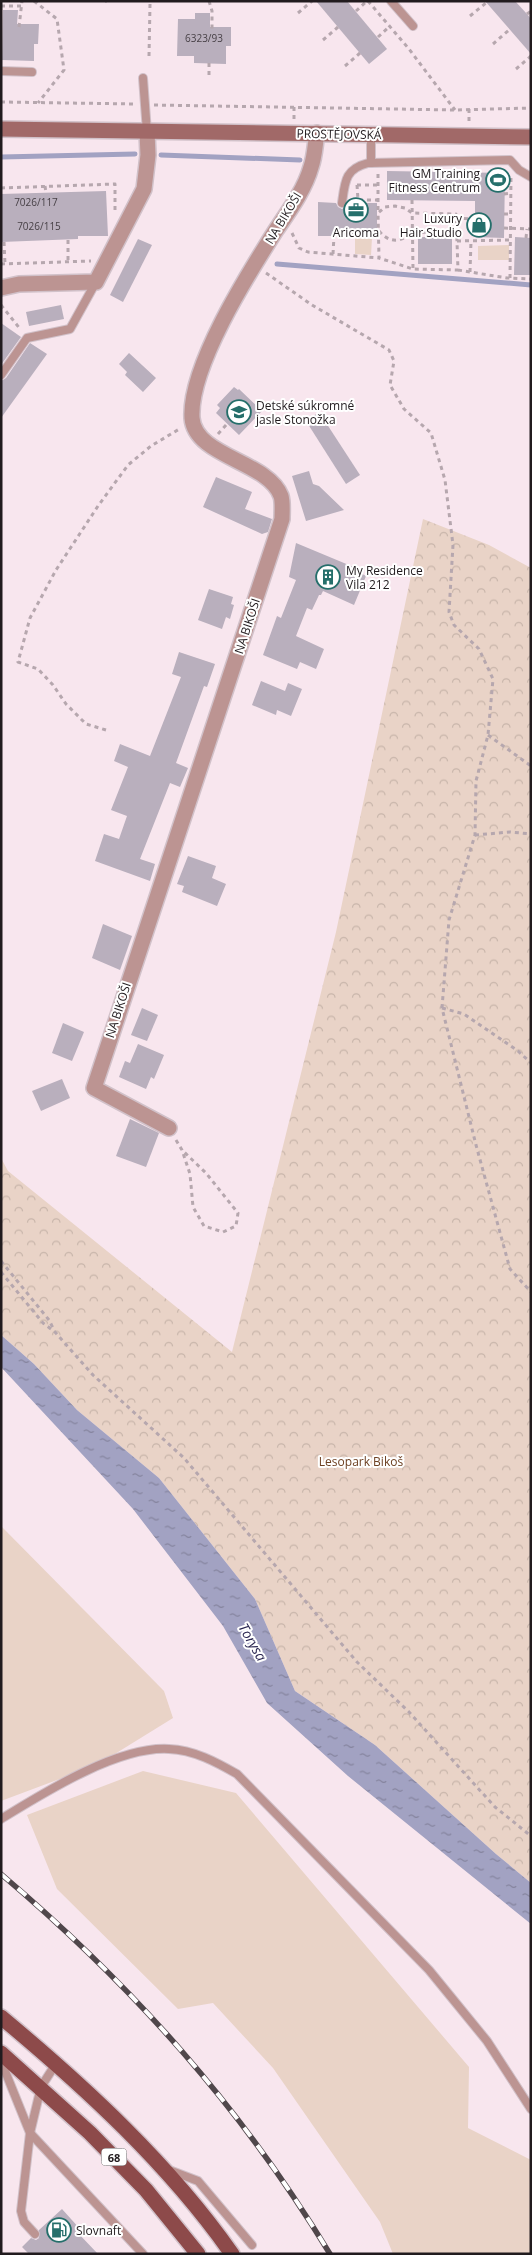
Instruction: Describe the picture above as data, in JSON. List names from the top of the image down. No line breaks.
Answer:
{"streets":{"main road":["68"],"street":["PROSTĚJOVSKÁ","NA BIKOŠI"]},"crossings":[["PROSTĚJOVSKÁ","NA BIKOŠI"]],"water":["Torysa"],"parks":["Lesopark Bikoš"],"places":{"sports":["GM Training Fitness Centrum"],"office":["Aricoma"],"shop":["Luxury Hair Studio"],"school or university":["Detské súkromné jasle Stonožka"],"building":["My Residence Vila 212"],"fuel station":["Slovnaft"]},"house_numbers":["6323/93","7026/117","7026/115"]}
